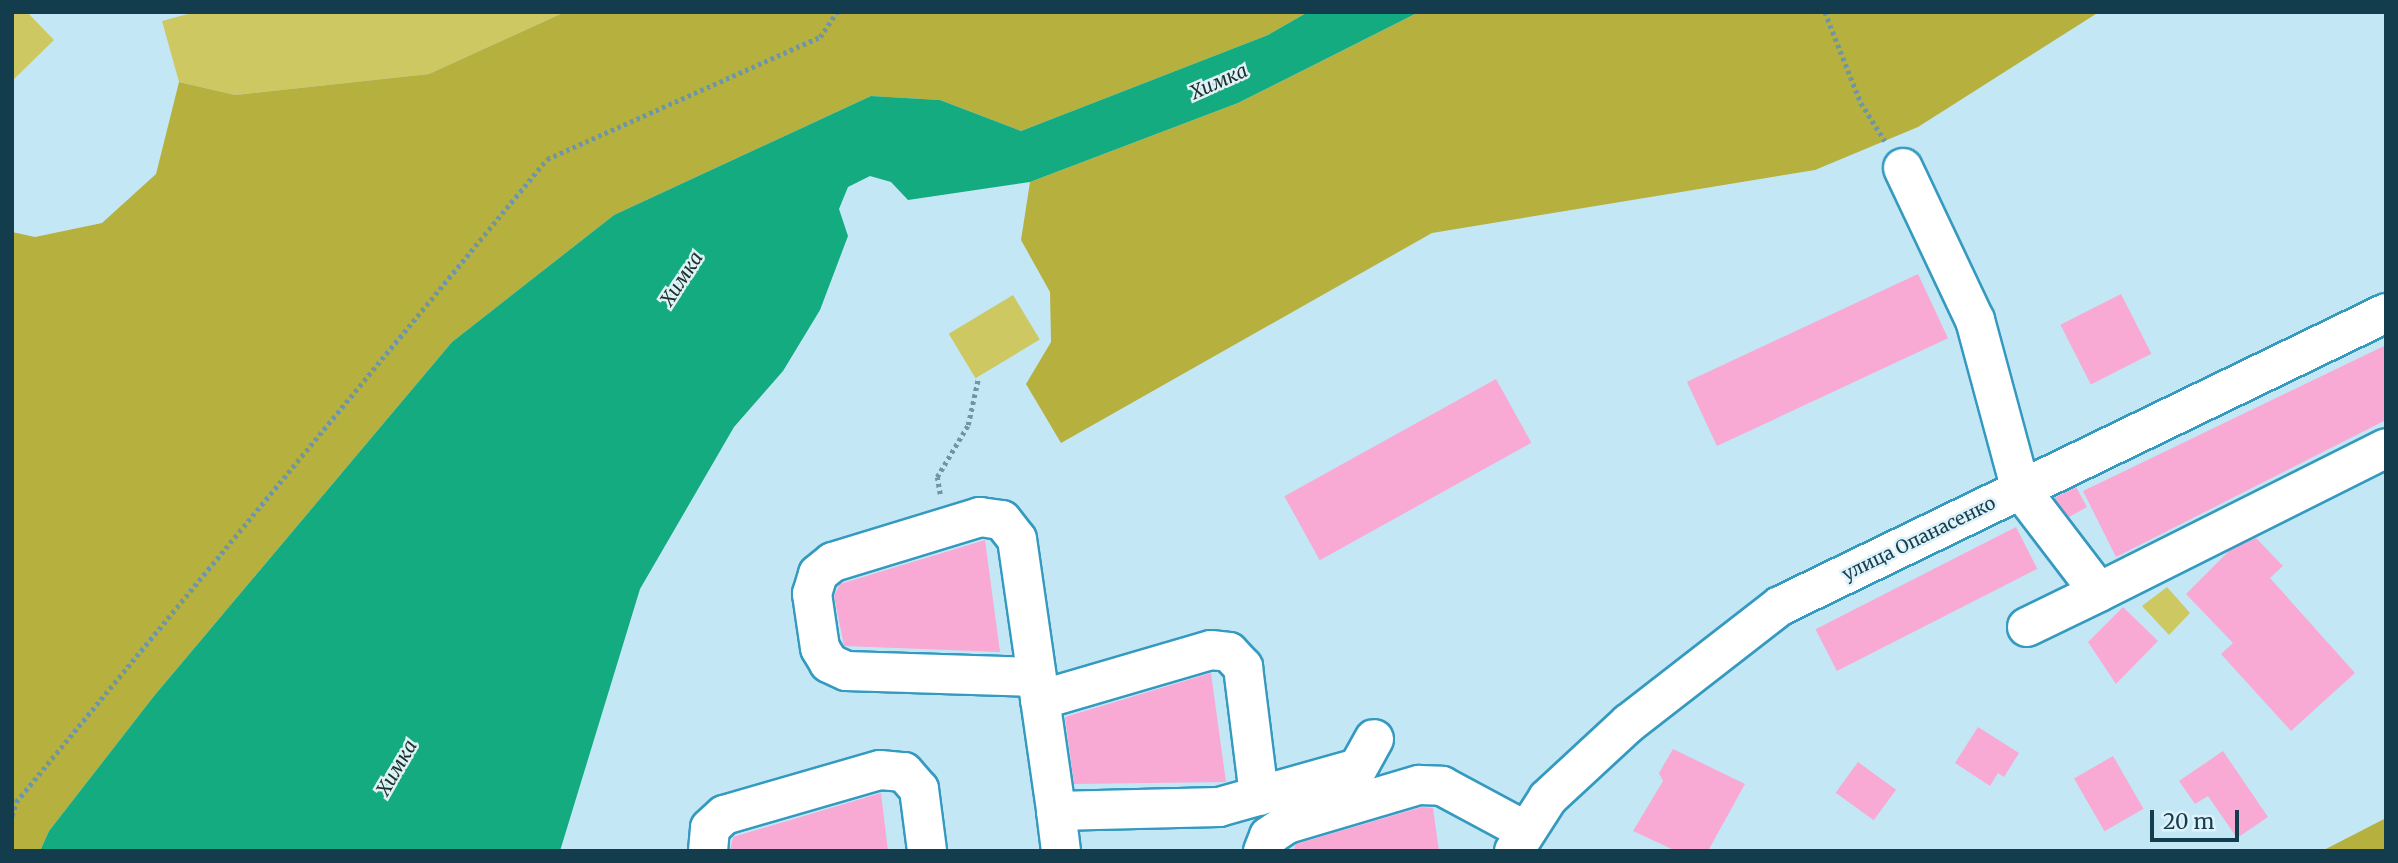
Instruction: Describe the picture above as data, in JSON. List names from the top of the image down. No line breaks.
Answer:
{"streets":{"street":["улица Опанасенко"]},"water":["Химка"],"scale_bar":"20 m"}
